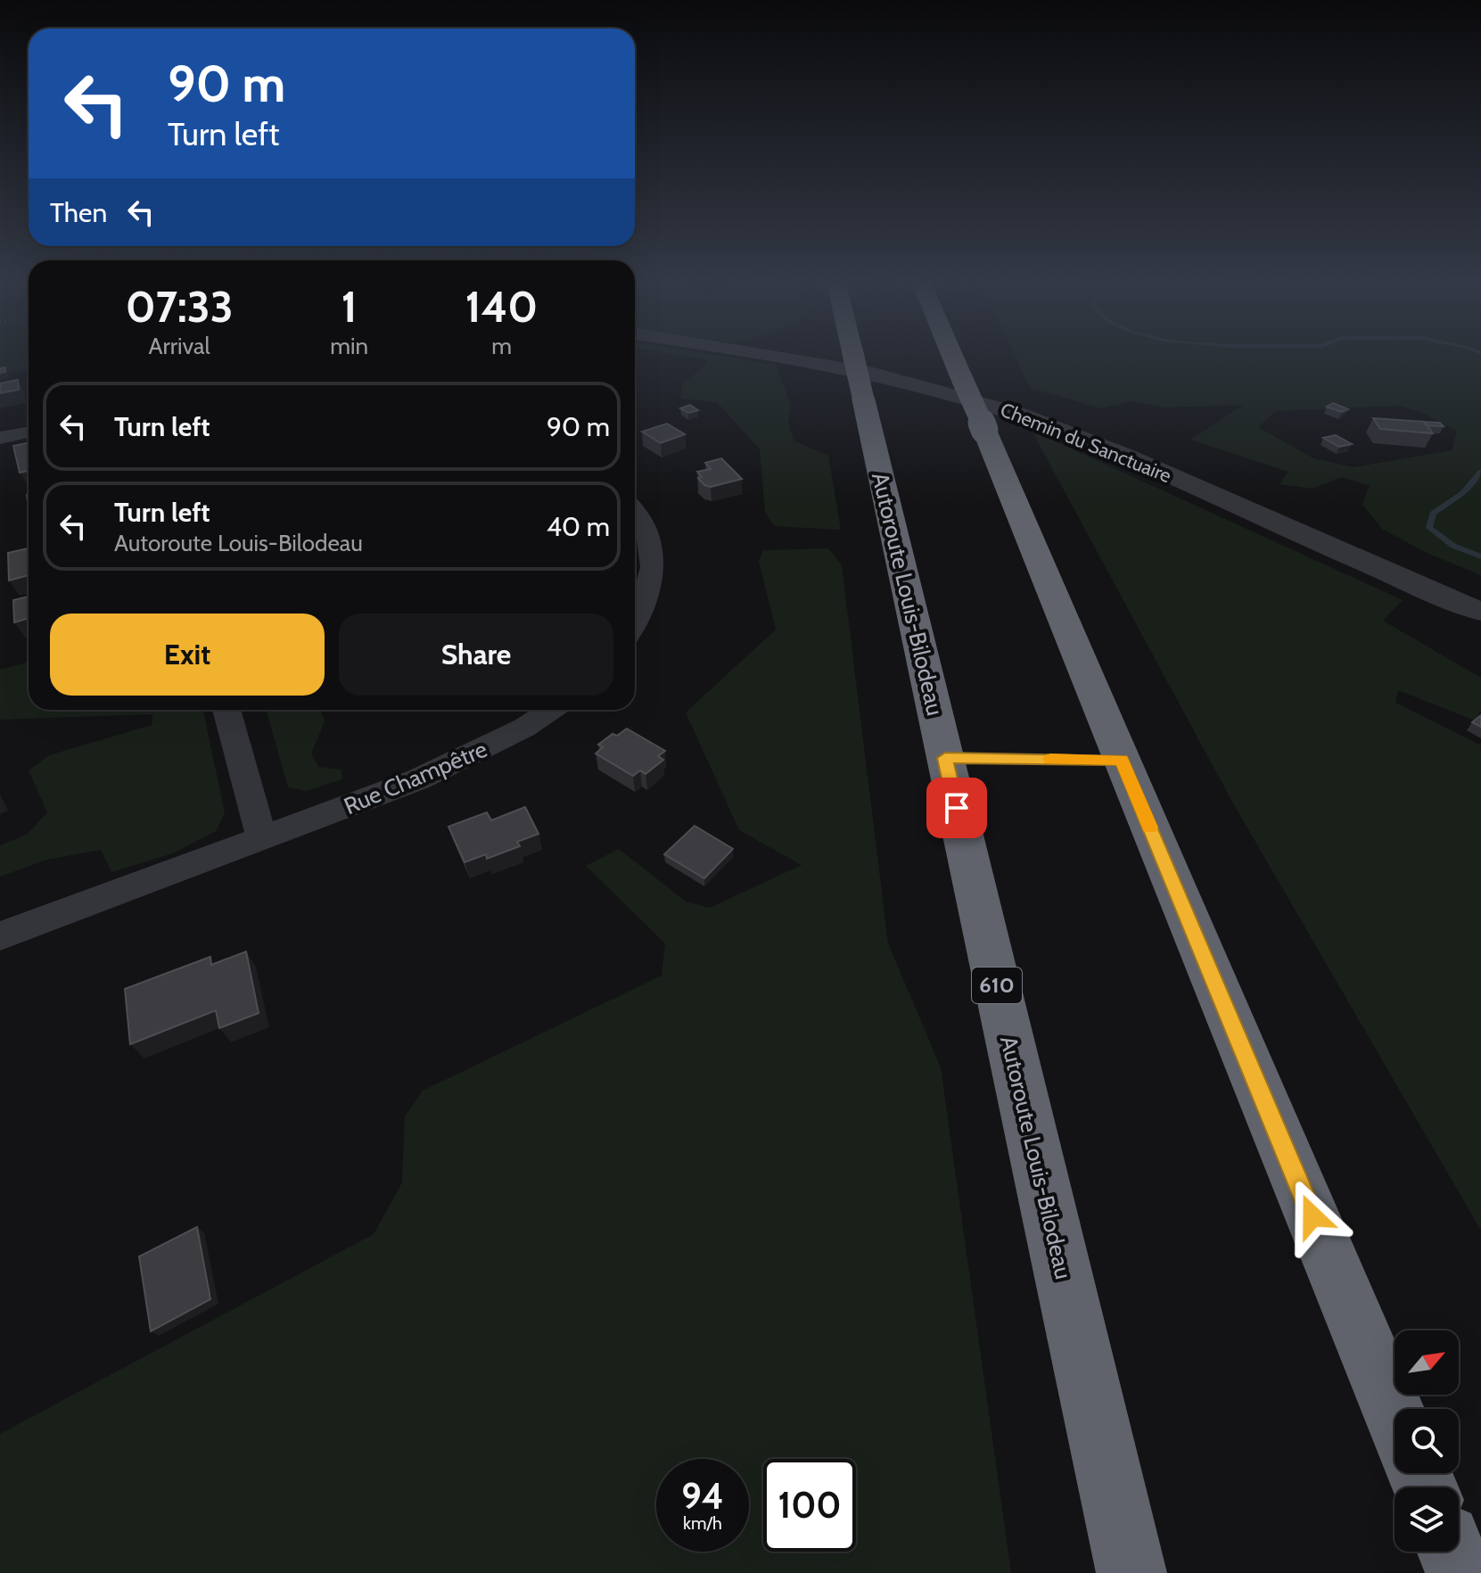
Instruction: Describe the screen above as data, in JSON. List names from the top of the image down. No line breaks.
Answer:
{"streets":{"highway":["Autoroute Louis-Bilodeau","610"],"street":["Chemin du Sanctuaire","Rue Champêtre"]},"north":"top right","page":{"turn":["90 m","Turn left"],"then":"Then","eta":["07:33","Arrival","1","min","140","m"],"list":[{"name":"Turn left","value":"90 m"},{"name":"Turn left","note":"Autoroute Louis-Bilodeau","value":"40 m"}],"buttons":["Exit","Share"],"speed":"94 km/h","limit":"100"}}
